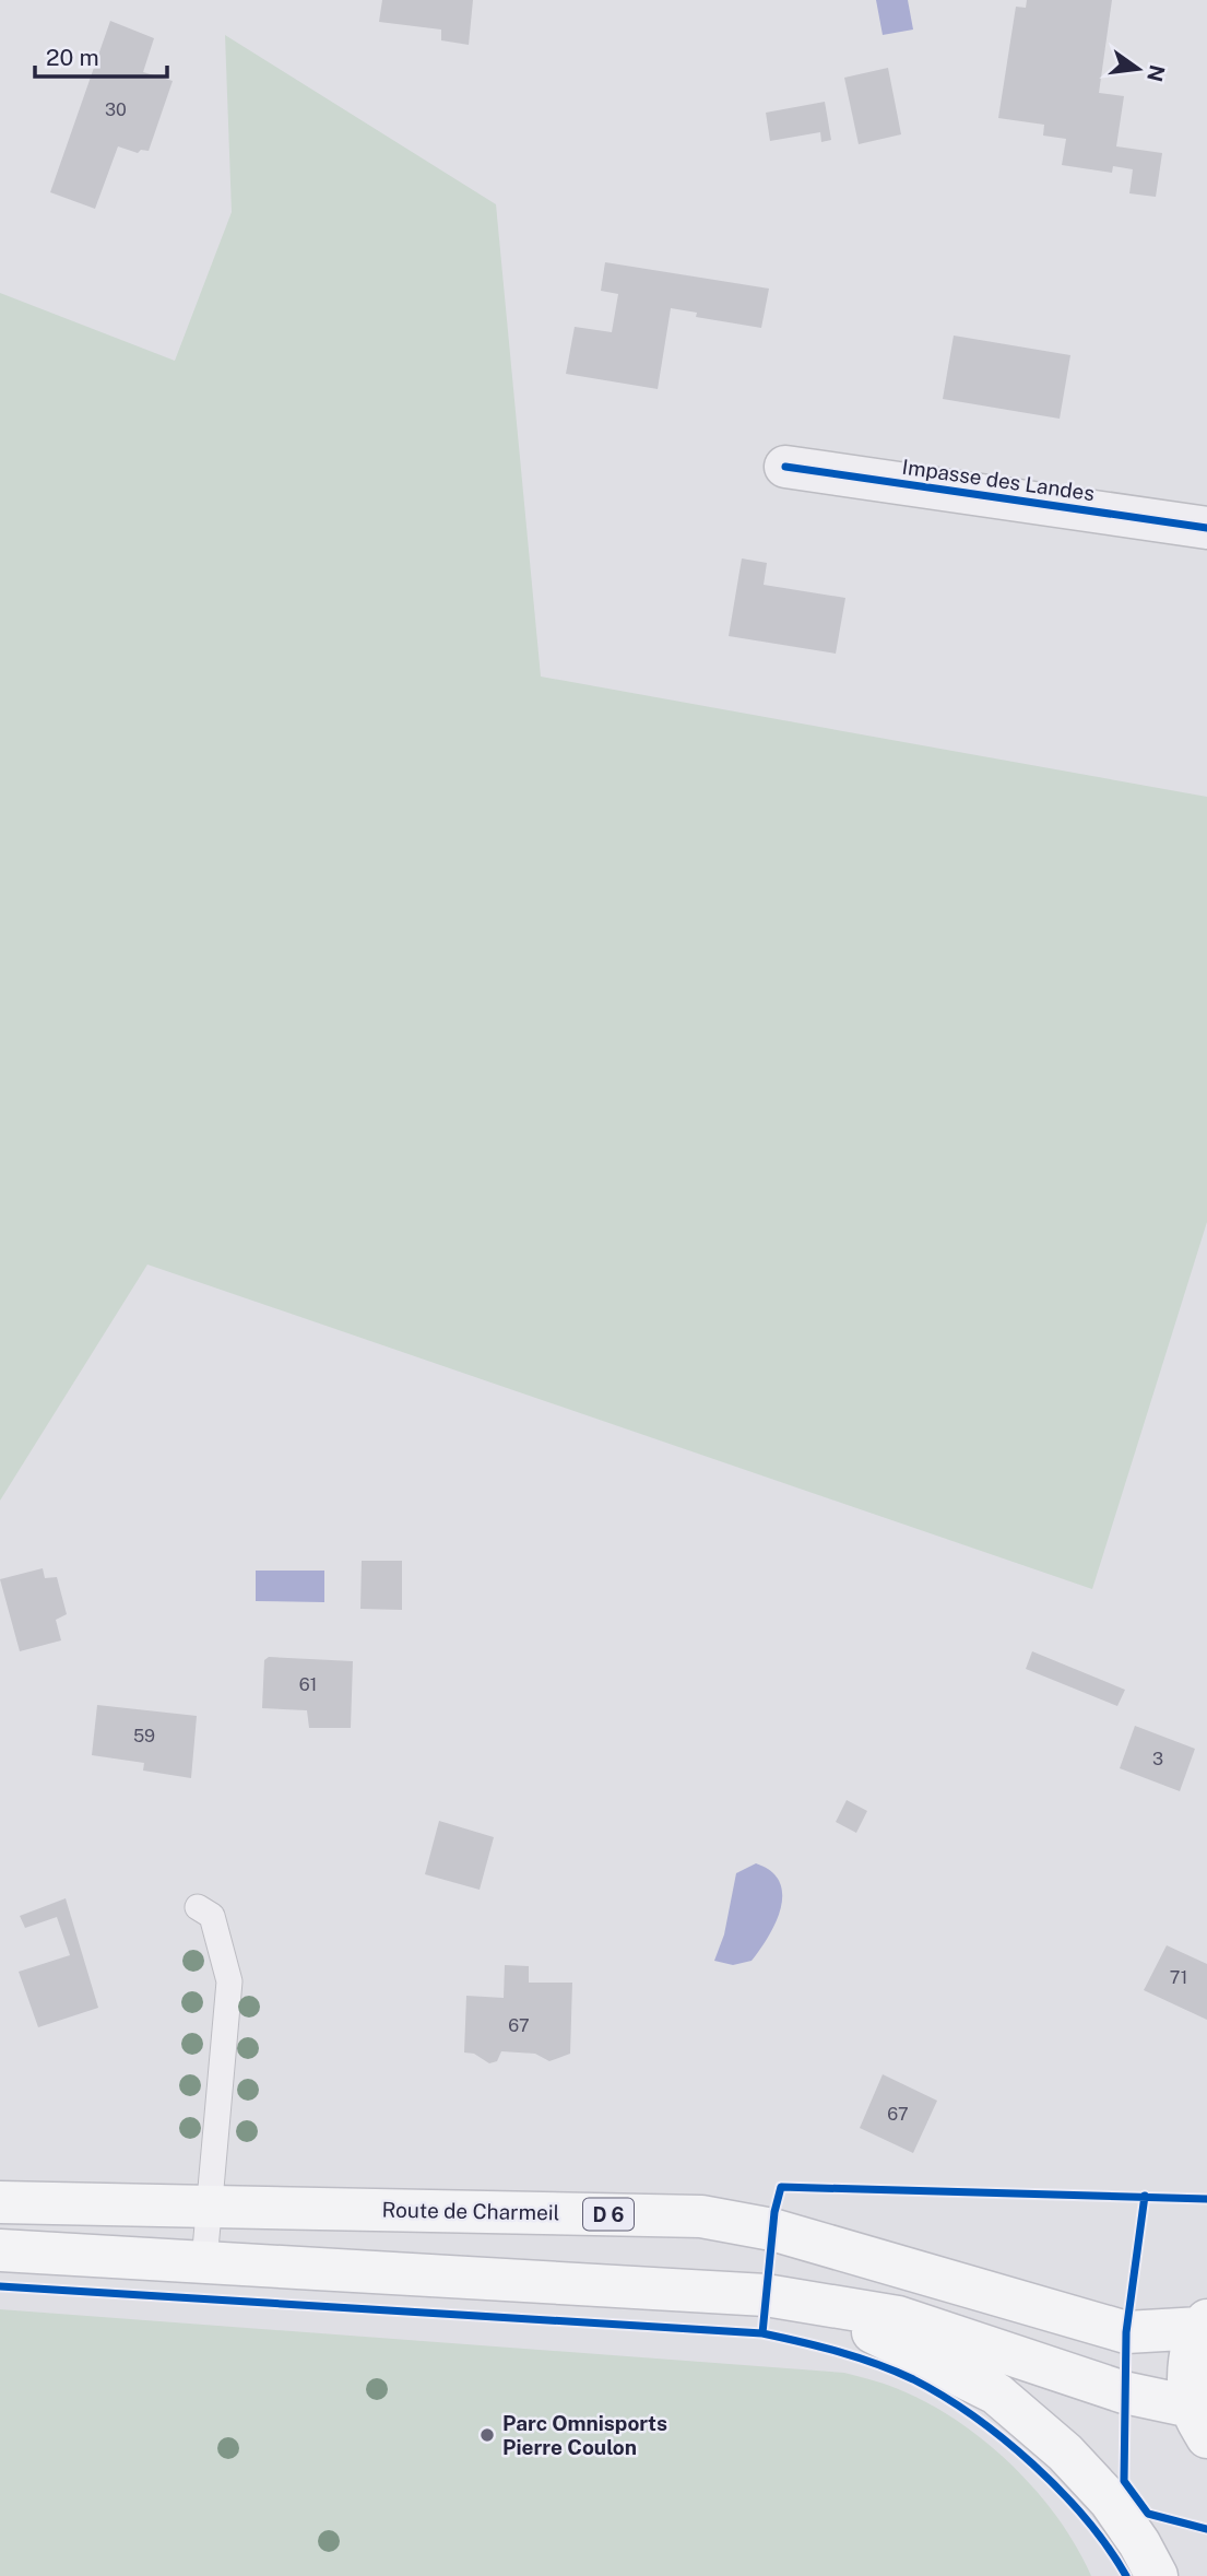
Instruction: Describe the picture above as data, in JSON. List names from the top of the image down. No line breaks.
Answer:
{"streets":{"main road":["Route de Charmeil","D 6"],"street":["Impasse des Landes"]},"places":["Parc Omnisports Pierre Coulon"],"house_numbers":["30","61","59","3","71","67","67"],"scale_bar":"20 m","north":"right"}
